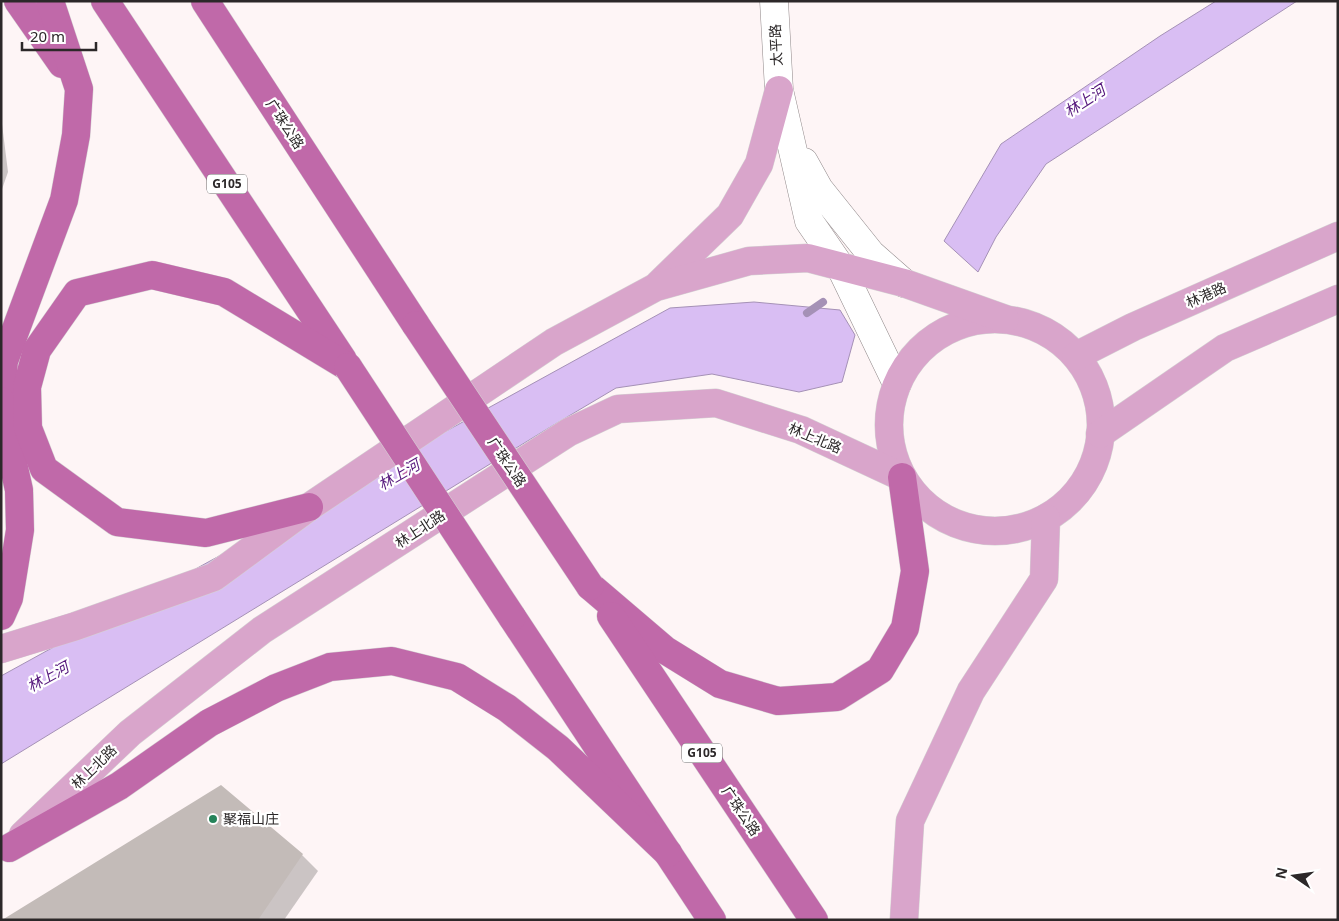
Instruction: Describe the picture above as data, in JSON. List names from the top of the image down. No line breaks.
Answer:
{"streets":{"highway":["广珠公路","G105"],"main road":["林港路","林上北路"],"street":["太平路"]},"water":["林上河"],"places":["聚福山庄"],"scale_bar":"20 m","north":"left"}
